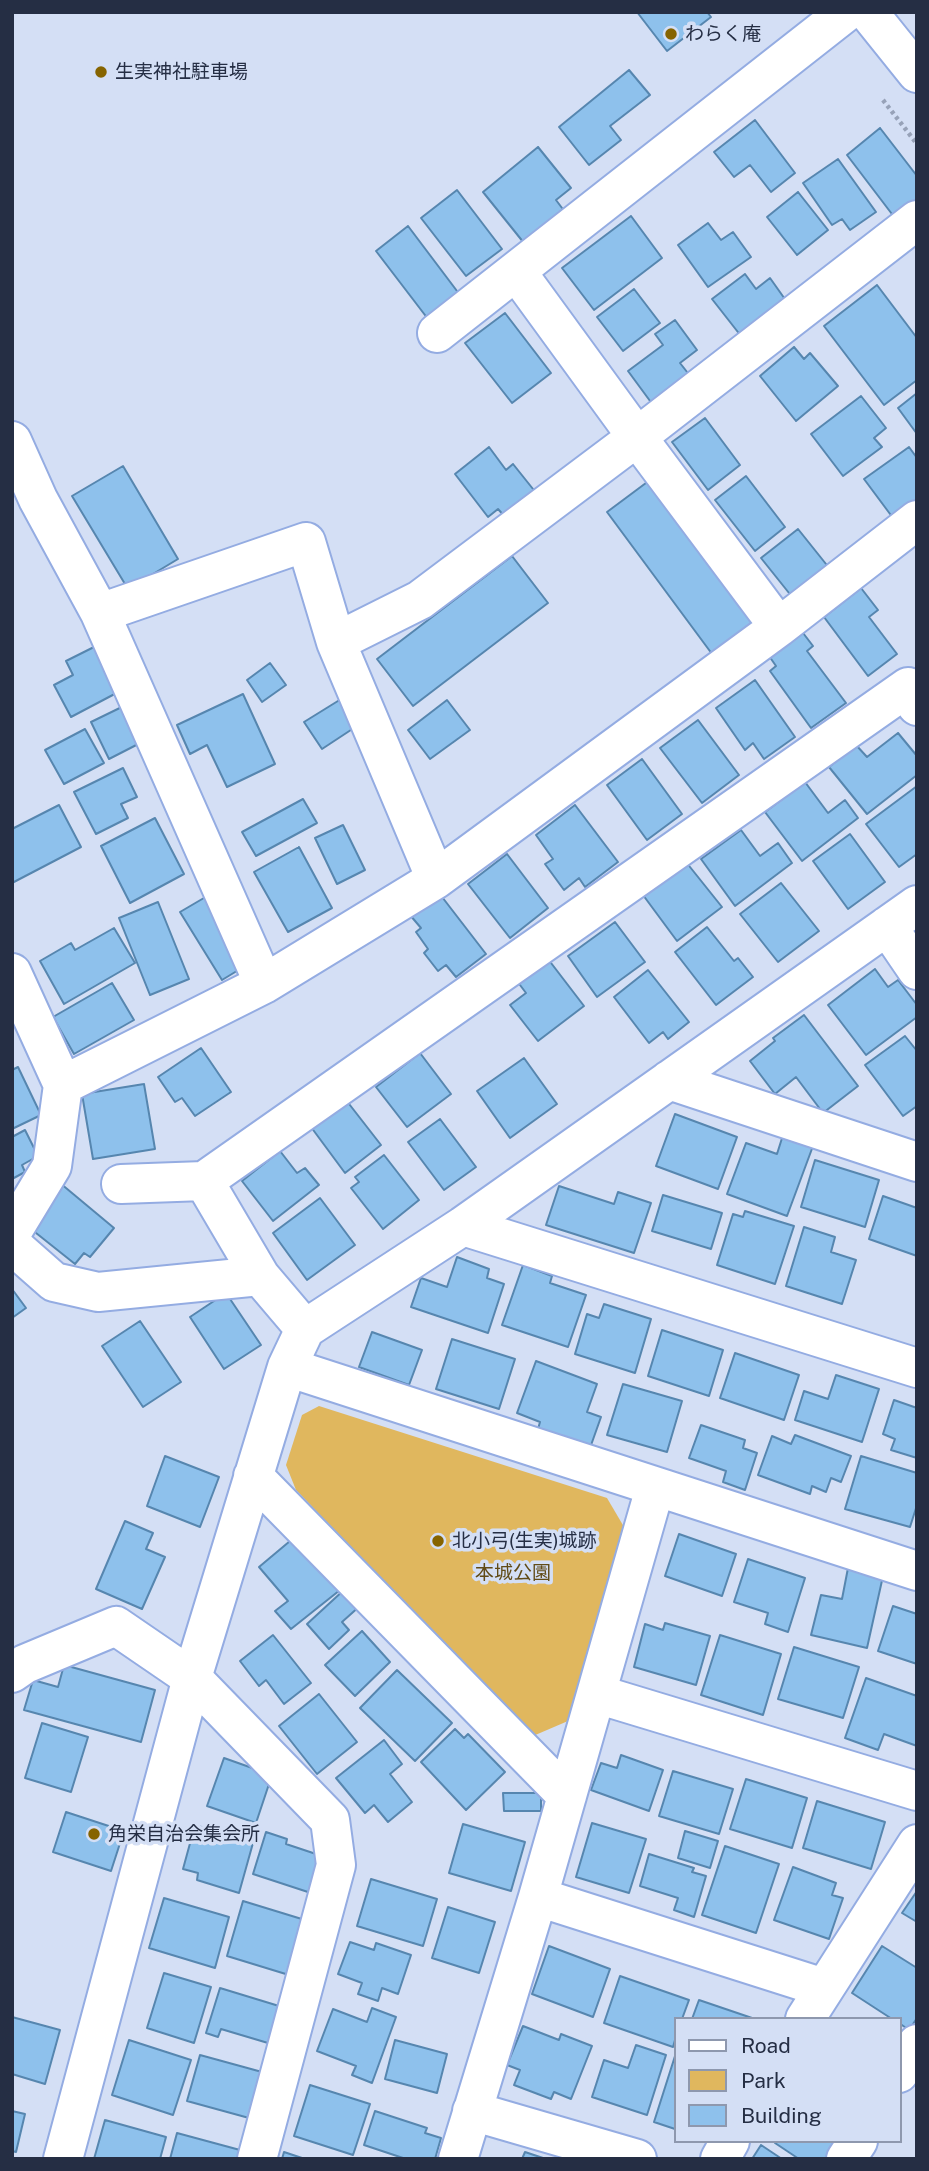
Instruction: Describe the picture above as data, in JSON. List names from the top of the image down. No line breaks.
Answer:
{"parks":["本城公園"],"places":["わらく庵","生実神社駐車場","北小弓(生実)城跡","角栄自治会集会所"],"legend":["Road","Park","Building"]}
